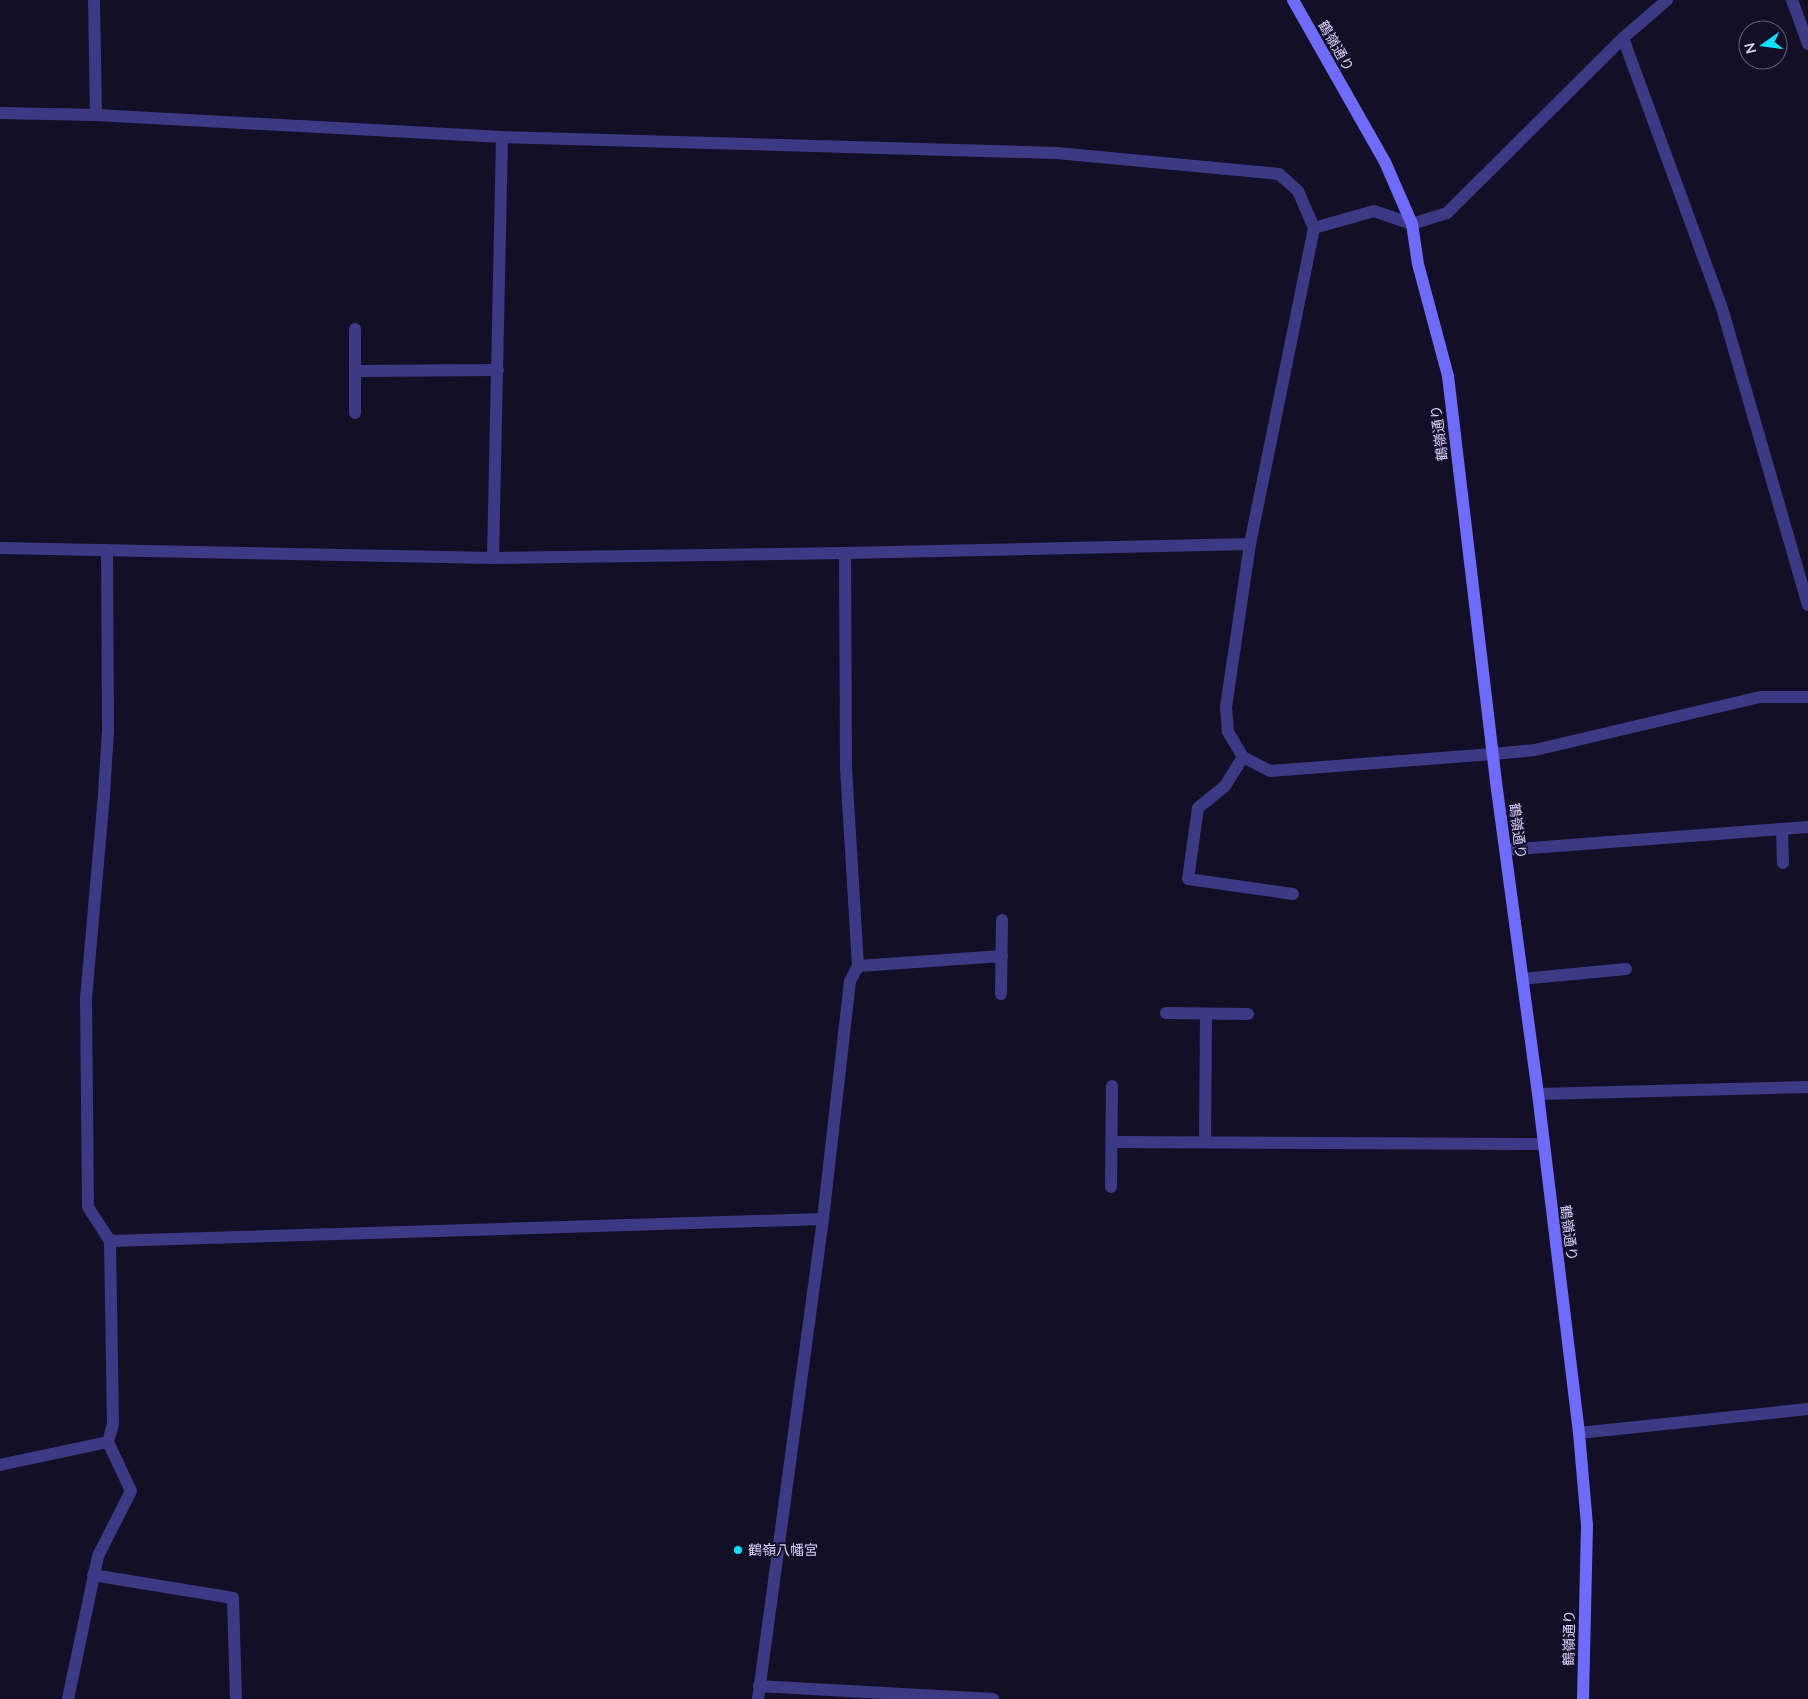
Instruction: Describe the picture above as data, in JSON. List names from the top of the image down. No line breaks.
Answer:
{"streets":{"street":["鶴嶺通り"]},"places":["鶴嶺八幡宮"],"north":"left"}
